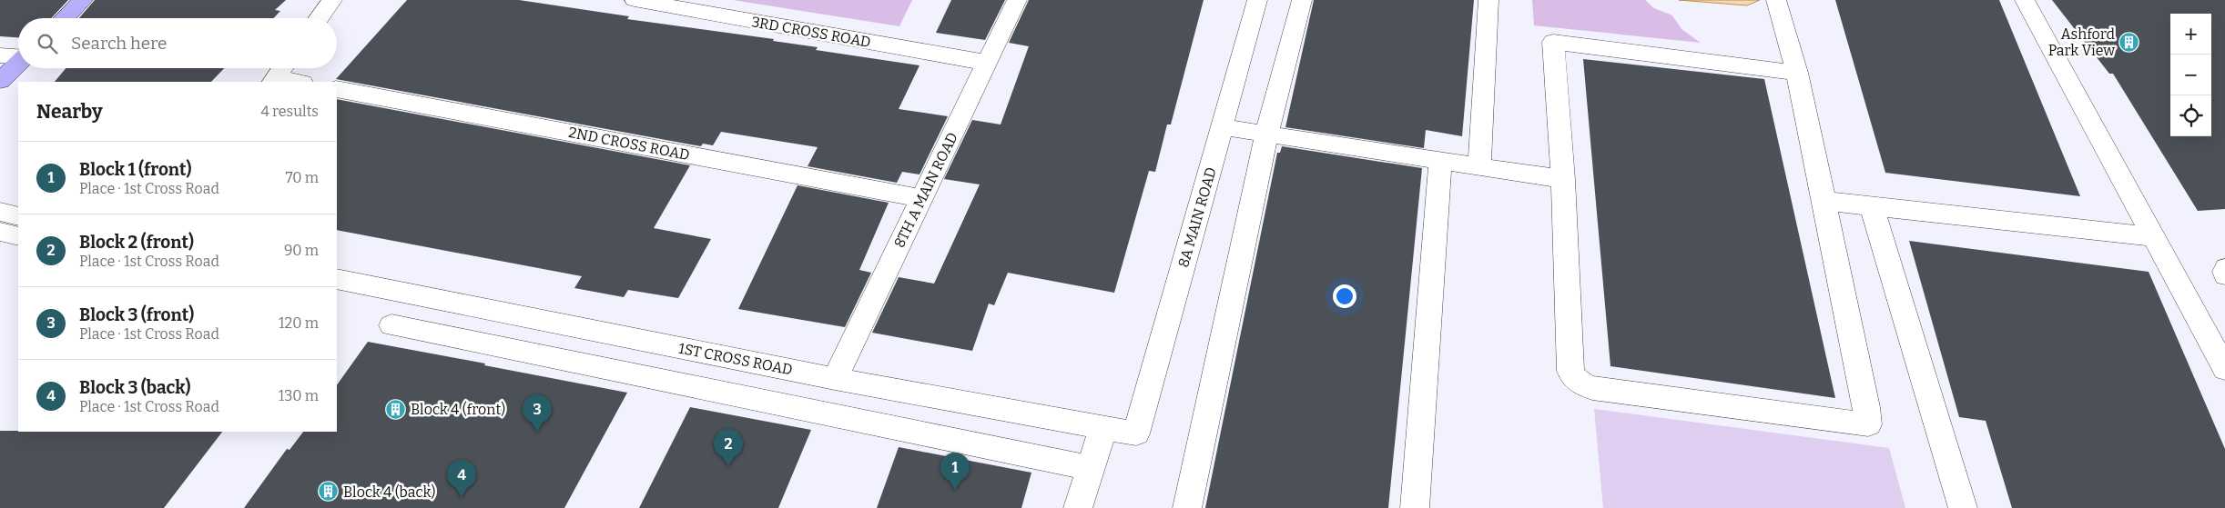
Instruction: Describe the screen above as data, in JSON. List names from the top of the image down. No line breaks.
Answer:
{"streets":{"street":["3RD CROSS ROAD","2ND CROSS ROAD","8TH A MAIN ROAD","8A MAIN ROAD","1ST CROSS ROAD"]},"crossings":[["3RD CROSS ROAD","8TH A MAIN ROAD"],["2ND CROSS ROAD","8TH A MAIN ROAD"],["8TH A MAIN ROAD","1ST CROSS ROAD"],["8A MAIN ROAD","1ST CROSS ROAD"]],"places":{"building":["Ashford Park View","Block 4 (front)","Block 4 (back)"]},"page":{"map_buttons":["+","−"],"search":"Search here","heading":["Nearby","4 results"],"list":[{"mark":"1","name":"Block 1 (front)","note":"Place · 1st Cross Road","value":"70 m"},{"mark":"2","name":"Block 2 (front)","note":"Place · 1st Cross Road","value":"90 m"},{"mark":"3","name":"Block 3 (front)","note":"Place · 1st Cross Road","value":"120 m"},{"mark":"4","name":"Block 3 (back)","note":"Place · 1st Cross Road","value":"130 m"}],"pins":["3","2","1","4"]}}
